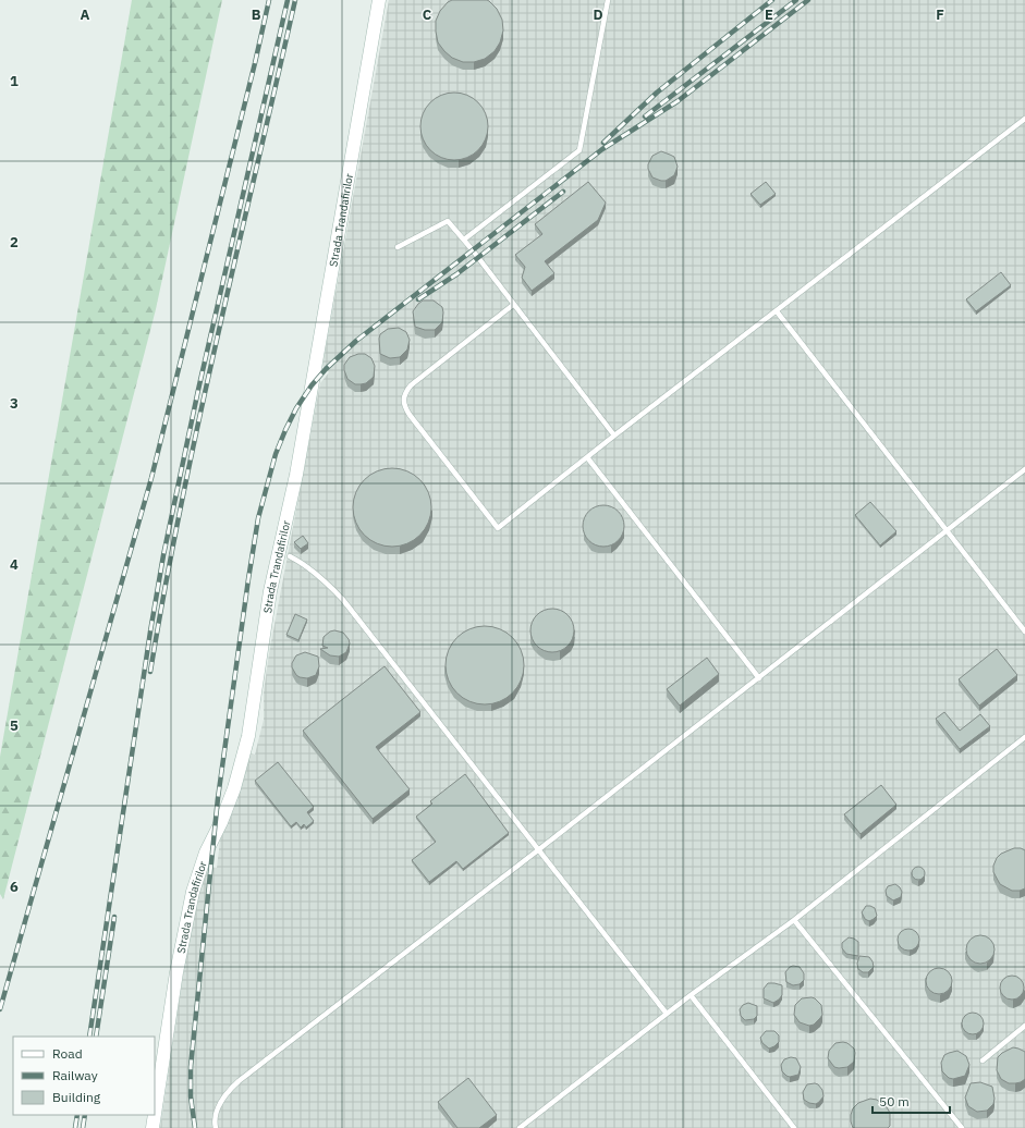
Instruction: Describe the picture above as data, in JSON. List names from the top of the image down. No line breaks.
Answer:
{"streets":{"main road":["Strada Trandafirilor"]},"legend":["Road","Railway","Building"],"scale_bar":"50 m","grid":{"columns":["A","B","C","D","E","F"],"rows":["1","2","3","4","5","6"]}}
